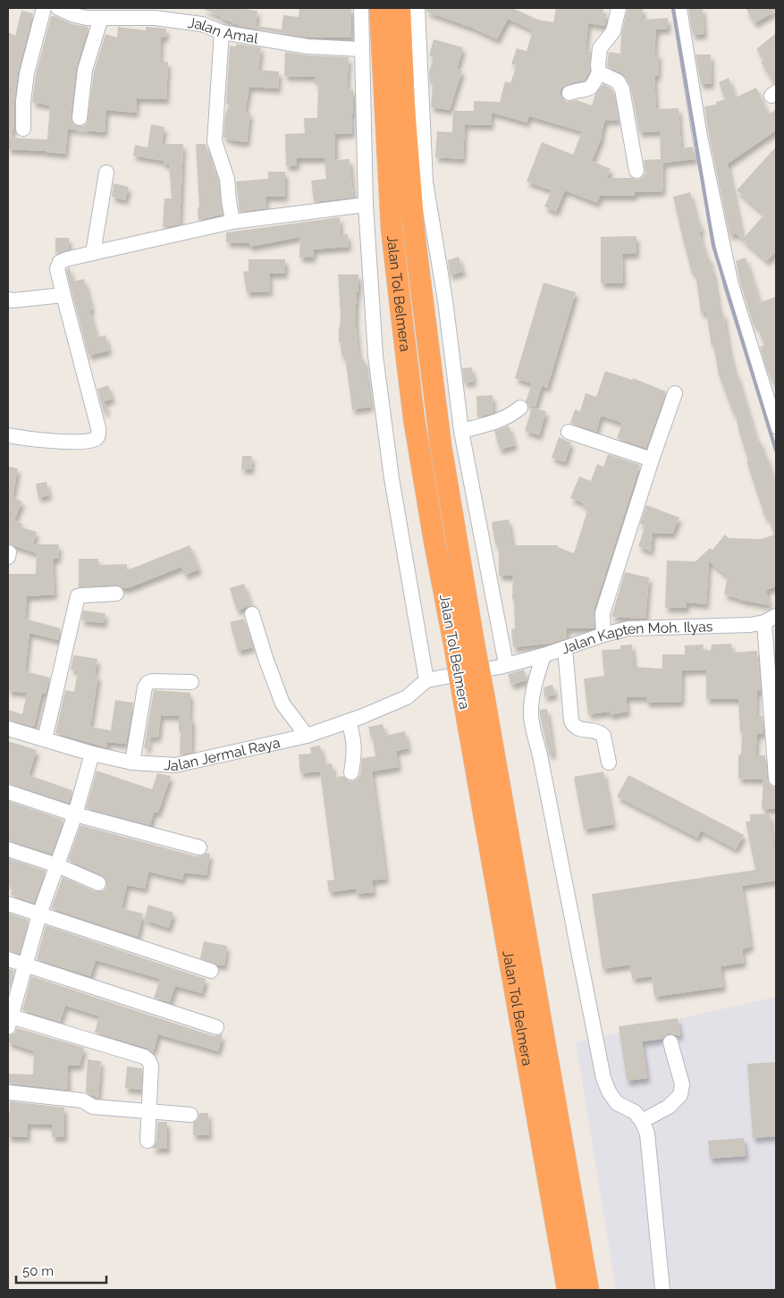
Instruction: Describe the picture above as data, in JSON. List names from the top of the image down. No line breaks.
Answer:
{"streets":{"highway":["Jalan Tol Belmera"],"street":["Jalan Amal","Jalan Kapten Moh. Ilyas","Jalan Jermal Raya"]},"crossings":[["Jalan Kapten Moh. Ilyas","Jalan Jermal Raya"]],"scale_bar":"50 m"}
